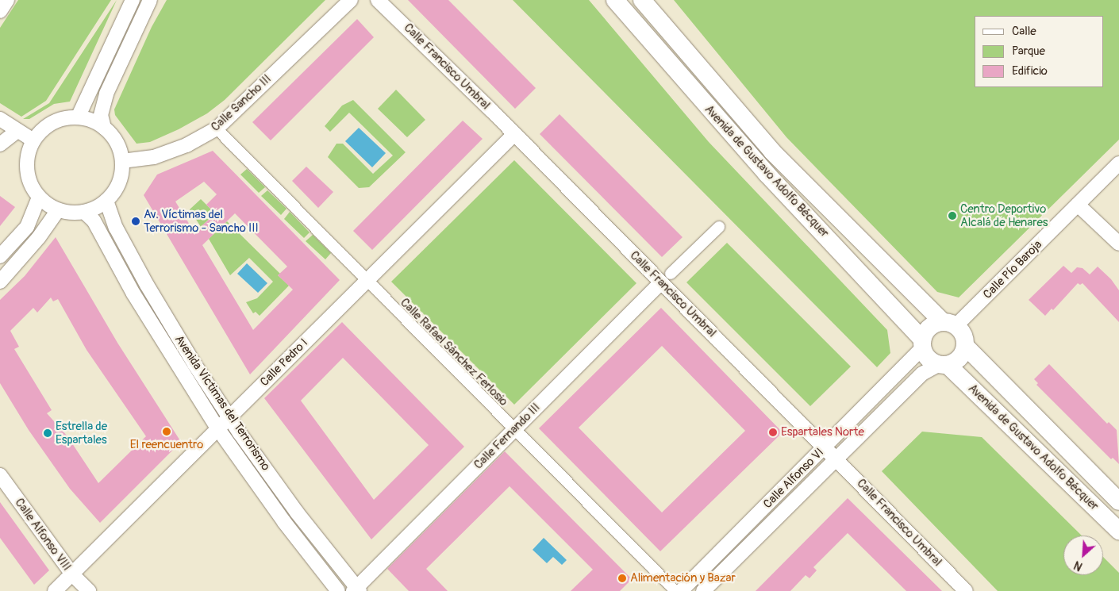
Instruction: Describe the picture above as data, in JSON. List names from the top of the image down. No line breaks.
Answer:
{"streets":{"street":["Calle Francisco Umbral","Calle Sancho III","Avenida de Gustavo Adolfo Bécquer","Calle Pío Baroja","Calle Rafael Sánchez Ferlosio","Calle Pedro I","Avenida Víctimas del Terrorismo","Calle Fernando III","Calle Alfonso VI","Calle Alfonso VIII"]},"crossings":[["Calle Francisco Umbral","Calle Pedro I"],["Calle Francisco Umbral","Calle Fernando III"],["Calle Francisco Umbral","Calle Alfonso VI"],["Calle Sancho III","Calle Rafael Sánchez Ferlosio"],["Calle Sancho III","Avenida Víctimas del Terrorismo"],["Avenida de Gustavo Adolfo Bécquer","Calle Pío Baroja"],["Avenida de Gustavo Adolfo Bécquer","Calle Alfonso VI"],["Calle Pío Baroja","Calle Alfonso VI"],["Calle Rafael Sánchez Ferlosio","Calle Pedro I"],["Calle Rafael Sánchez Ferlosio","Calle Fernando III"],["Calle Pedro I","Avenida Víctimas del Terrorismo"],["Calle Pedro I","Calle Alfonso VIII"],["Avenida Víctimas del Terrorismo","Calle Fernando III"]],"places":["Centro Deportivo Alcalá de Henares","Av. Víctimas del Terrorismo - Sancho III","El reencuentro","Espartales Norte","Estrella de Espartales","Alimentación y Bazar"],"legend":["Calle","Parque","Edificio"],"north":"bottom left"}
